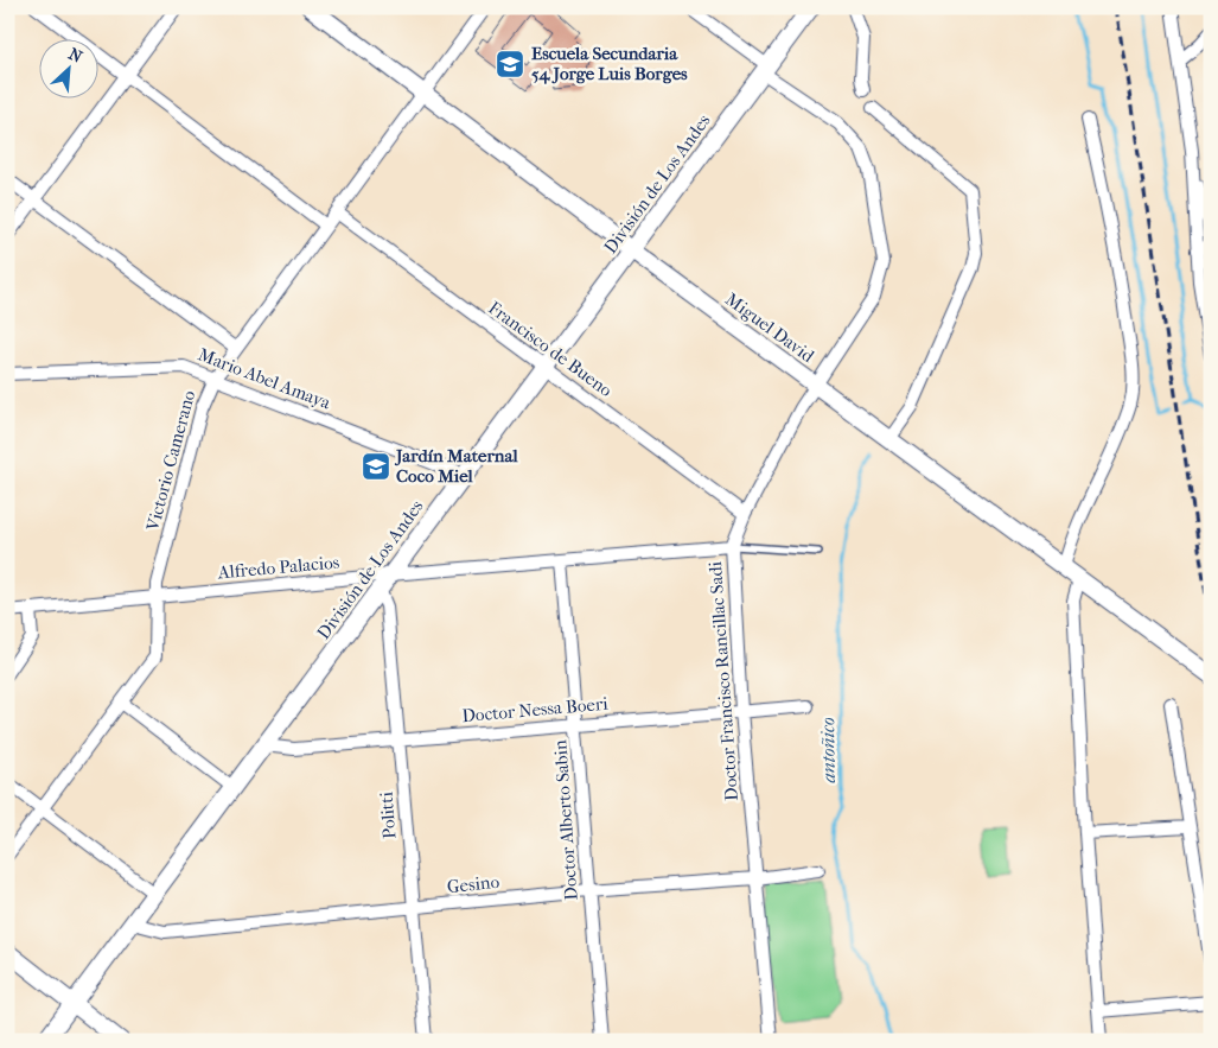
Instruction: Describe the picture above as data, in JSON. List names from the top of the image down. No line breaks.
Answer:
{"streets":{"street":["División de Los Andes","Miguel David","Francisco de Bueno","Mario Abel Amaya","Victorio Camerano","Alfredo Palacios","Doctor Francisco Rancillac Sadi","Doctor Nessa Boeri","Politti","Doctor Alberto Sabin","Gesino"]},"crossings":[["División de Los Andes","Miguel David"],["División de Los Andes","Francisco de Bueno"],["División de Los Andes","Mario Abel Amaya"],["División de Los Andes","Alfredo Palacios"],["División de Los Andes","Doctor Francisco Rancillac Sadi"],["División de Los Andes","Doctor Nessa Boeri"],["División de Los Andes","Politti"],["División de Los Andes","Gesino"],["Miguel David","Victorio Camerano"],["Miguel David","Doctor Francisco Rancillac Sadi"],["Francisco de Bueno","Victorio Camerano"],["Francisco de Bueno","Doctor Francisco Rancillac Sadi"],["Mario Abel Amaya","Victorio Camerano"],["Victorio Camerano","Alfredo Palacios"],["Alfredo Palacios","Doctor Francisco Rancillac Sadi"],["Alfredo Palacios","Doctor Alberto Sabin"],["Doctor Francisco Rancillac Sadi","Doctor Nessa Boeri"],["Doctor Francisco Rancillac Sadi","Gesino"],["Doctor Nessa Boeri","Politti"],["Doctor Nessa Boeri","Doctor Alberto Sabin"],["Politti","Gesino"],["Doctor Alberto Sabin","Gesino"]],"water":["antoñico"],"places":{"school or university":["Escuela Secundaria 54 Jorge Luis Borges","Jardín Maternal Coco Miel"]},"north":"top right"}
